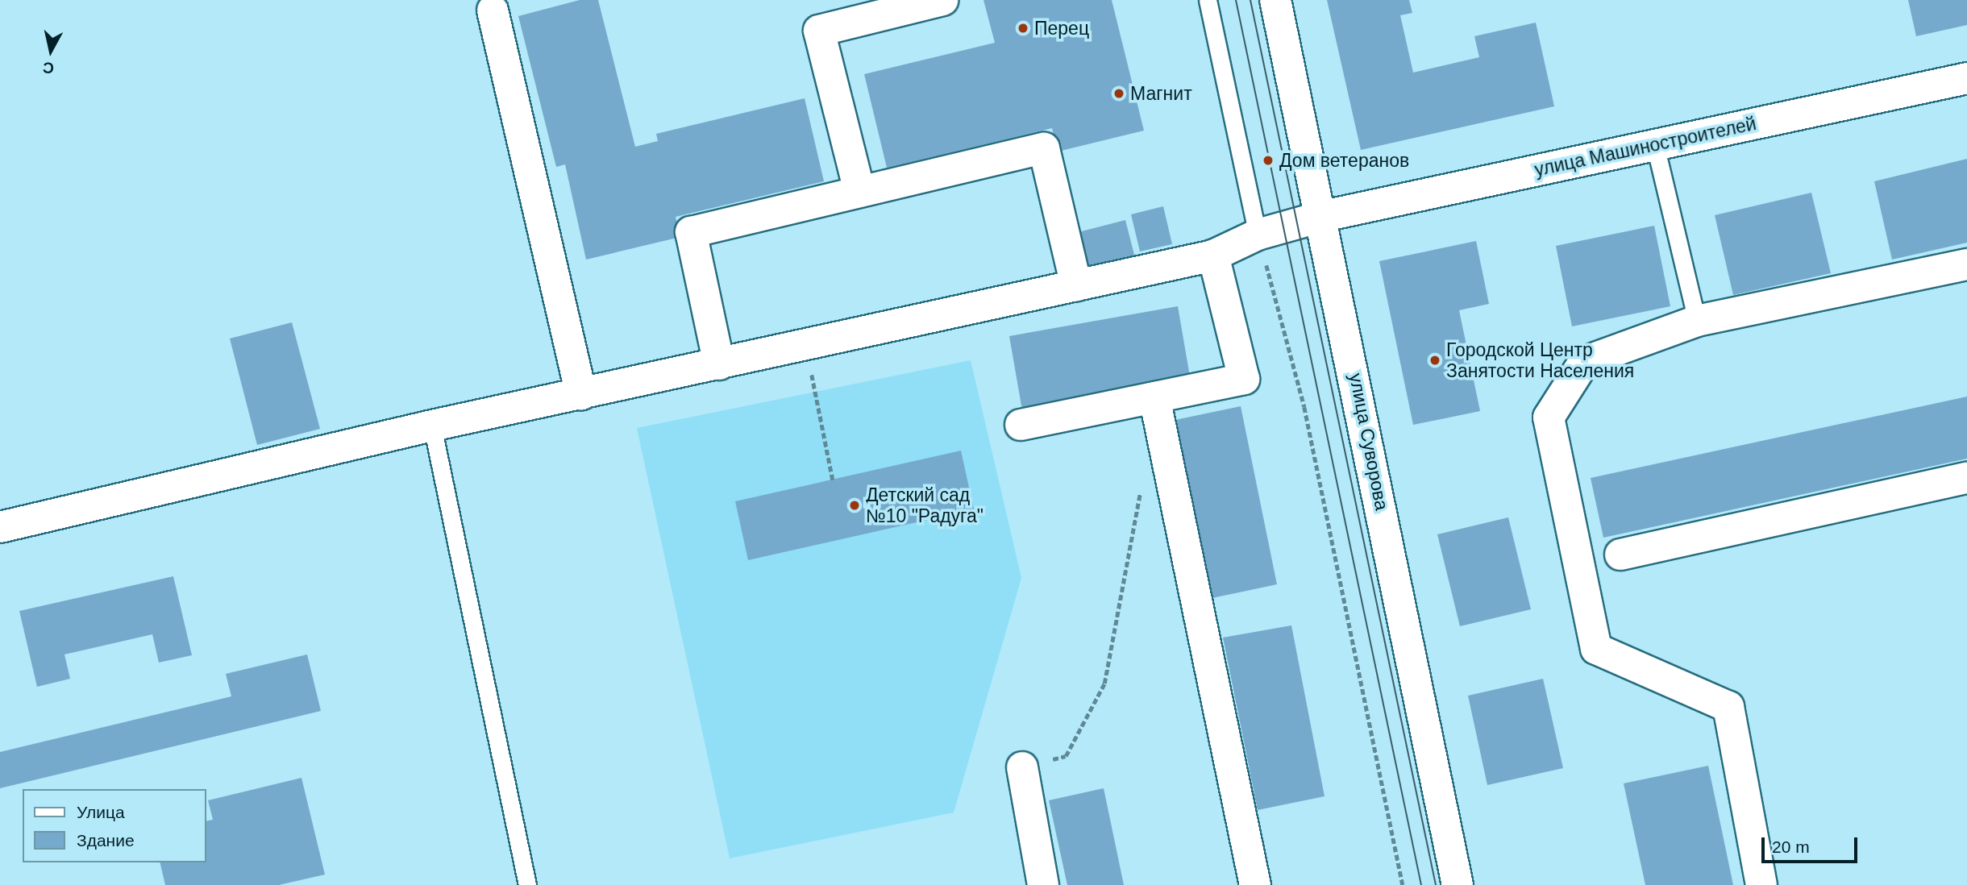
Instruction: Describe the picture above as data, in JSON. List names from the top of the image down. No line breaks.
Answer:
{"streets":{"street":["улица Машиностроителей","улица Суворова"]},"crossings":[["улица Машиностроителей","улица Суворова"]],"places":["Перец","Магнит","Дом ветеранов","Городской Центр Занятости Населения","Детский сад №10 \"Радуга\""],"legend":["Улица","Здание"],"scale_bar":"20 m","north":"bottom"}
